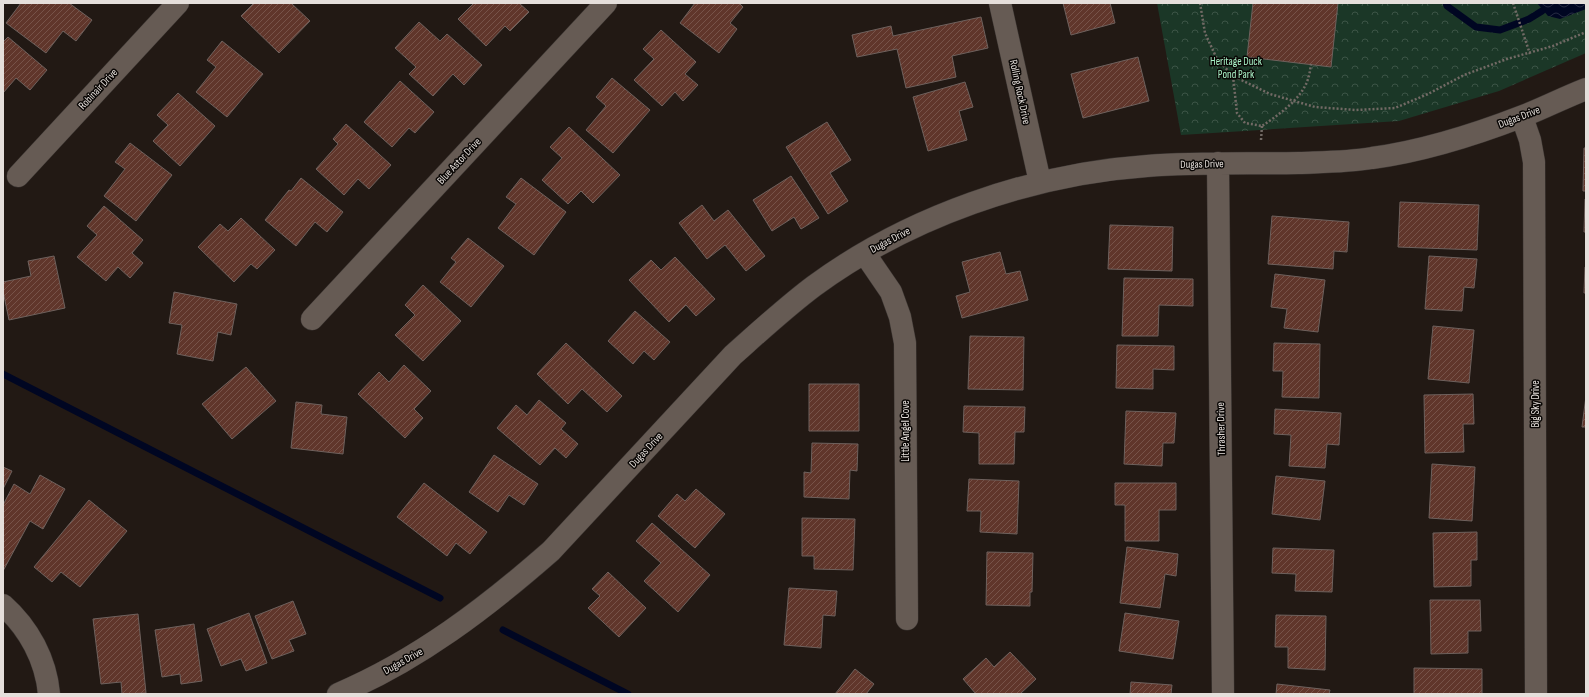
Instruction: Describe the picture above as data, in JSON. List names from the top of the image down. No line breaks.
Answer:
{"streets":{"street":["Robinair Drive","Rolling Rock Drive","Dugas Drive","Blue Astor Drive","Big Sky Drive","Thrasher Drive","Little Angel Cove"]},"crossings":[["Rolling Rock Drive","Dugas Drive"],["Dugas Drive","Big Sky Drive"],["Dugas Drive","Thrasher Drive"],["Dugas Drive","Little Angel Cove"]],"parks":["Heritage Duck Pond Park"]}
